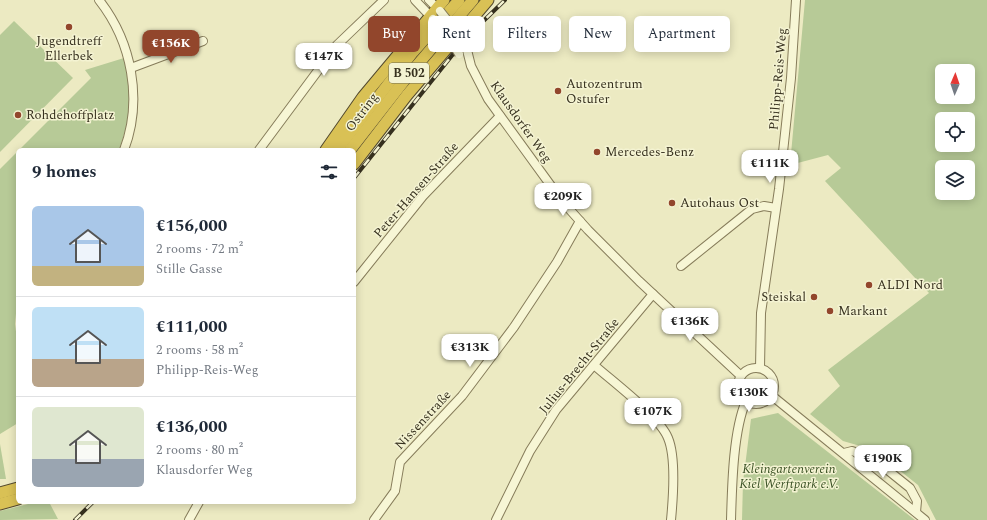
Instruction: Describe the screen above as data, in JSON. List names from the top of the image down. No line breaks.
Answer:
{"streets":{"highway":["B 502","Ostring"],"street":["Philipp-Reis-Weg","Klausdorfer Weg","Peter-Hansen-Straße","Julius-Brecht-Straße","Nissenstraße"]},"crossings":[["Philipp-Reis-Weg","Klausdorfer Weg"],["Klausdorfer Weg","Peter-Hansen-Straße"],["Klausdorfer Weg","Julius-Brecht-Straße"],["Klausdorfer Weg","Nissenstraße"]],"parks":["Kleingartenverein Kiel Werftpark e.V."],"places":["Jugendtreff Ellerbek","Autozentrum Ostufer","Rohdehoffplatz","Mercedes-Benz","Autohaus Ost","ALDI Nord","Steiskal","Markant"],"north":"top","page":{"chip":["Buy","Rent","Filters","New","Apartment"],"price":["€156K","€147K","€111K","€209K","€136K","€313K","€130K","€107K","€190K"],"heading":"9 homes","list":[{"name":"€156,000","note":"2 rooms · 72 m² · Stille Gasse"},{"name":"€111,000","note":"2 rooms · 58 m² · Philipp-Reis-Weg"},{"name":"€136,000","note":"2 rooms · 80 m² · Klausdorfer Weg"}]}}
